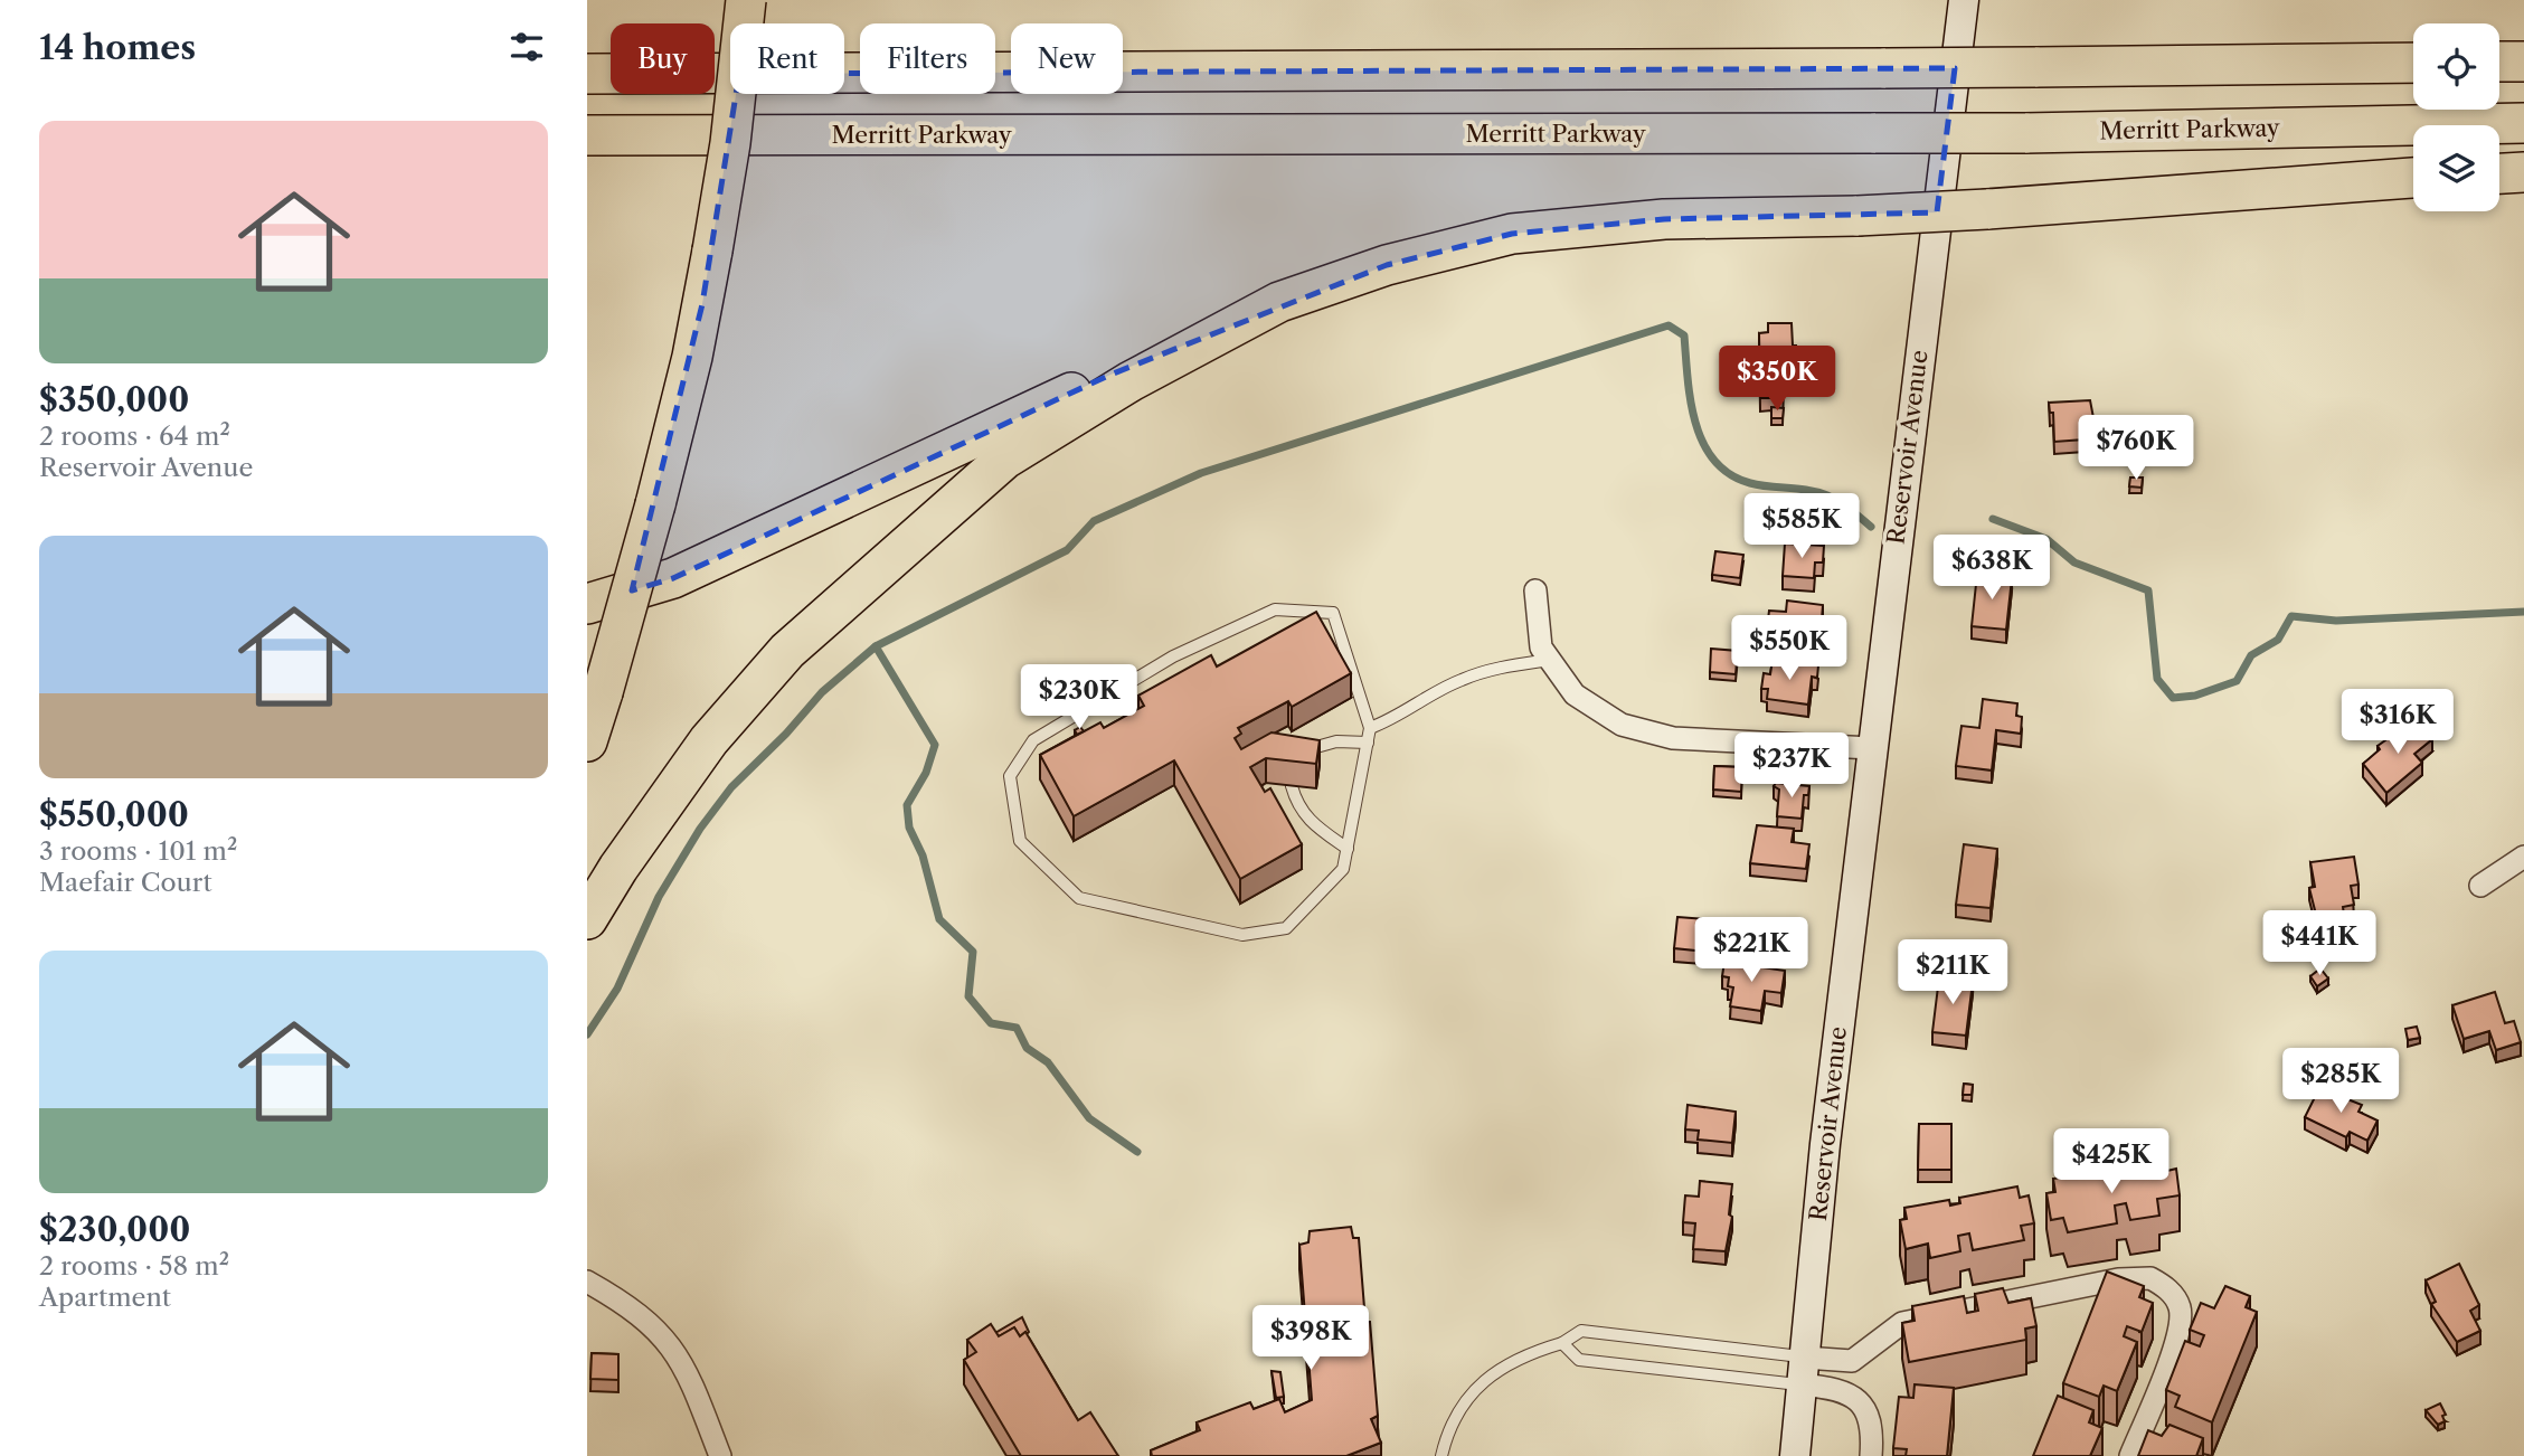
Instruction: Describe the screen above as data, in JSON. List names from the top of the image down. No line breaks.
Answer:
{"streets":{"highway":["Merritt Parkway"],"main road":["Reservoir Avenue"]},"page":{"heading":"14 homes","chip":["Buy","Rent","Filters","New"],"list":[{"name":"$350,000","note":"2 rooms · 64 m² · Reservoir Avenue"},{"name":"$550,000","note":"3 rooms · 101 m² · Maefair Court"},{"name":"$230,000","note":"2 rooms · 58 m² · Apartment"}],"price":["$350K","$760K","$585K","$638K","$550K","$230K","$316K","$237K","$441K","$221K","$211K","$285K","$425K","$398K"]}}
